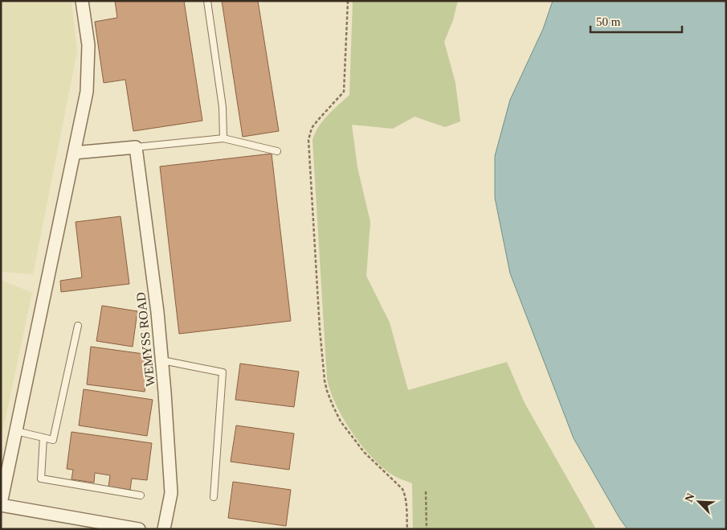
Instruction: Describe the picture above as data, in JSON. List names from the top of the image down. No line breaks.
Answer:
{"streets":{"street":["WEMYSS ROAD"]},"scale_bar":"50 m","north":"top left"}
